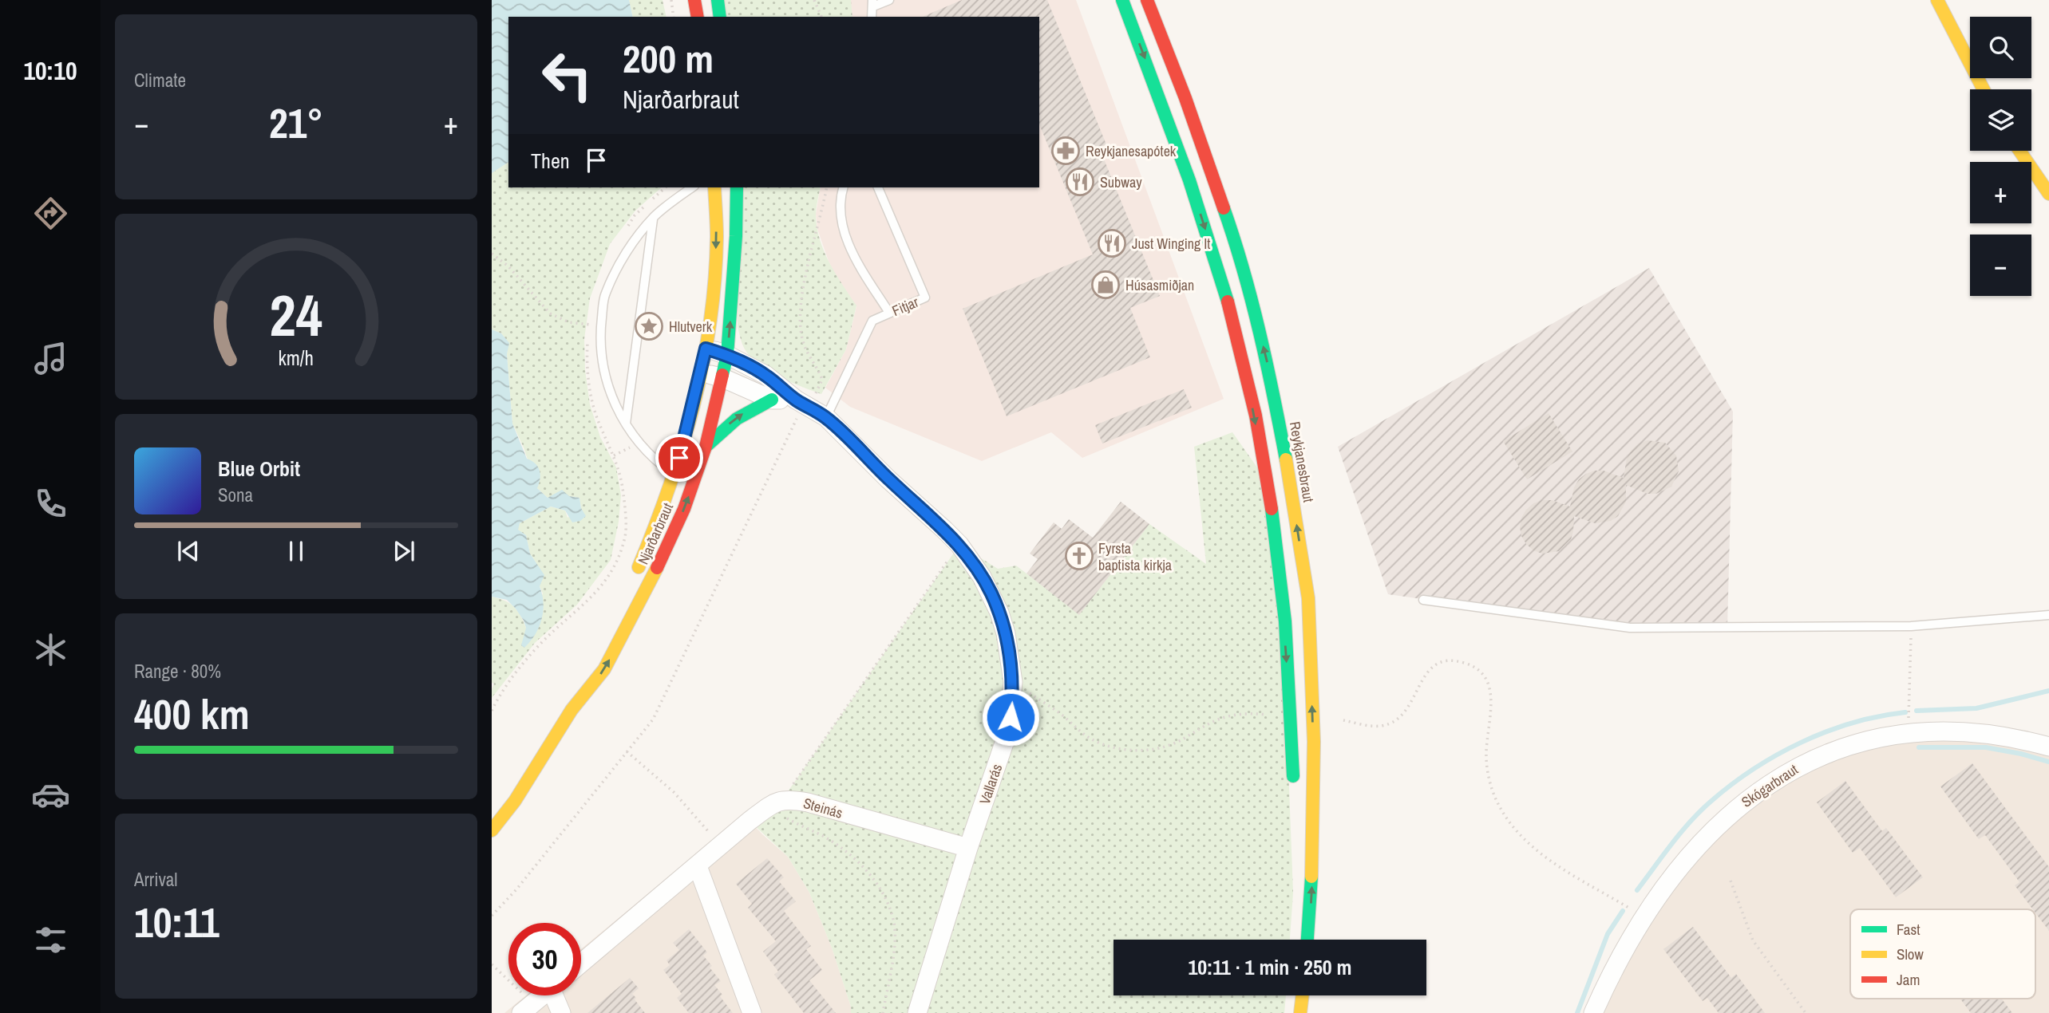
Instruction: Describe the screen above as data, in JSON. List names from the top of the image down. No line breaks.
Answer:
{"streets":{"main road":["Reykjanesbraut","Njarðarbraut"],"street":["Vallarás","Skógarbraut","Steinás"],"lane":["Fitjar"]},"crossings":[["Fitjar","Vallarás"],["Njarðarbraut","Vallarás"],["Vallarás","Steinás"]],"places":{"pharmacy":["Reykjanesapótek"],"restaurant":["Subway","Just Winging It"],"shop":["Húsasmiðjan"],"place":["Hlutverk"],"church":["Fyrsta baptista kirkja"]},"legend":["Fast","Slow","Jam"],"page":{"tabs":"10:10","tile":["Climate",["Range · 80%","400 km"],["Arrival","10:11"]],"map_buttons":["+","−"],"turn":["200 m","Njarðarbraut"],"heat":["−","21°","+"],"then":"Then","song":["Blue Orbit","Sona"],"limit":"30","trip":"10:11 · 1 min · 250 m","gauge":["24","km/h"]}}
